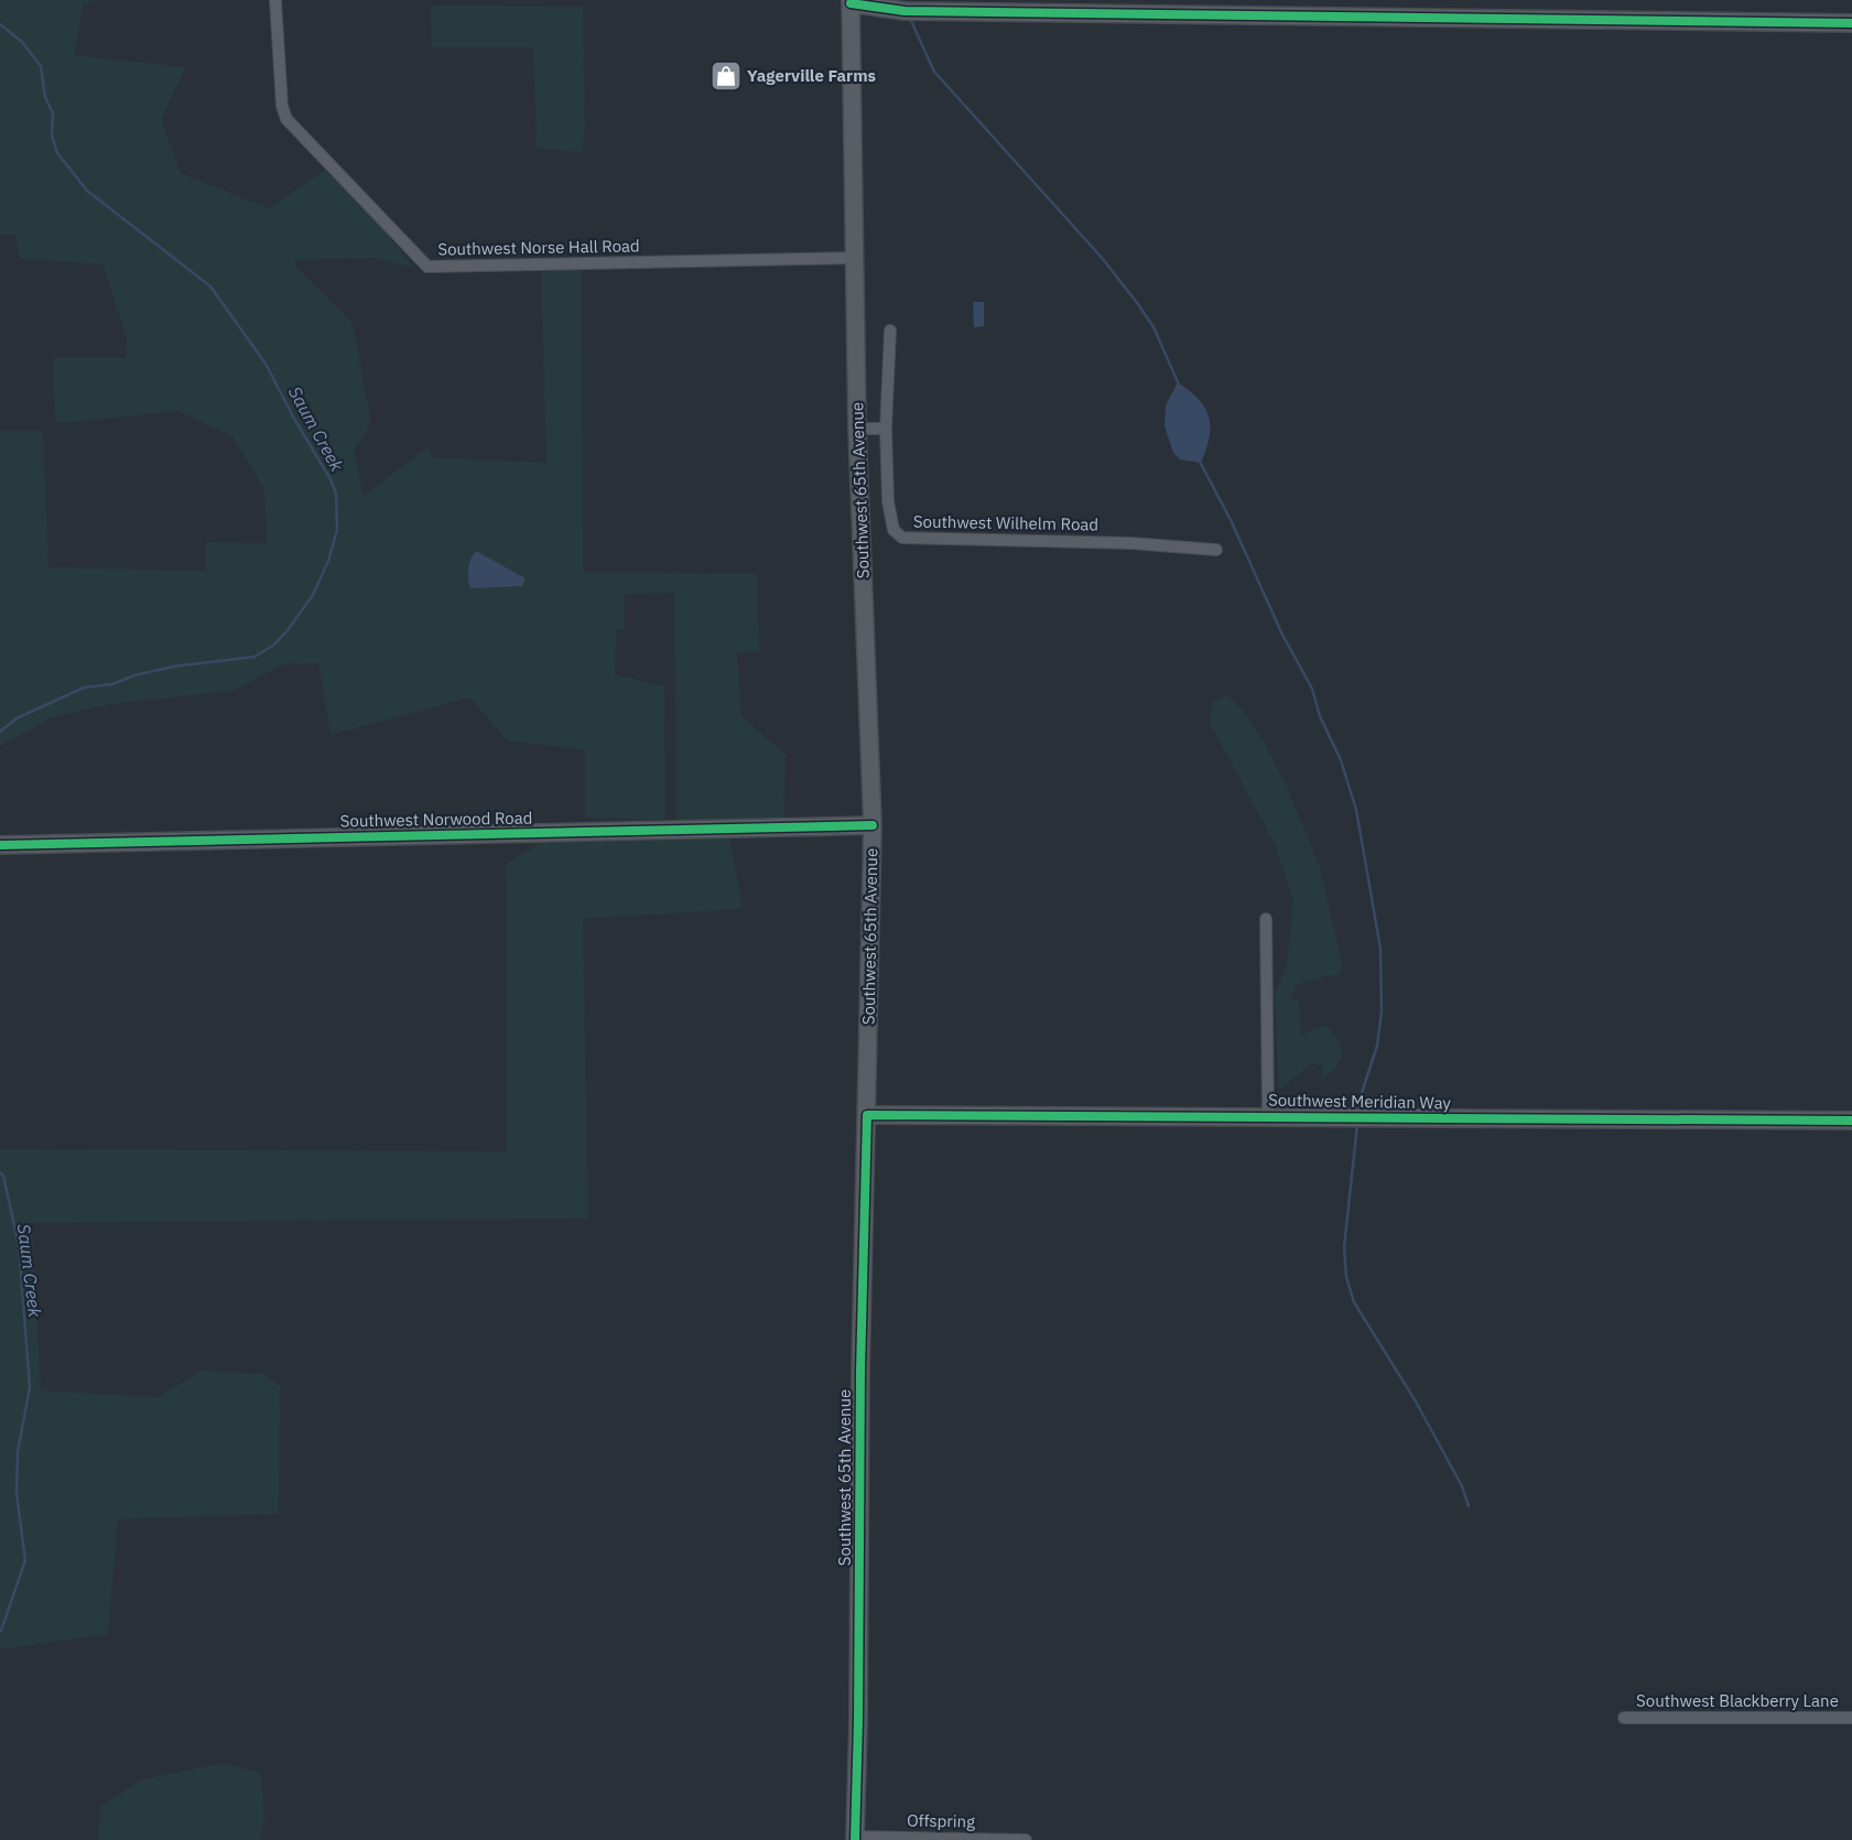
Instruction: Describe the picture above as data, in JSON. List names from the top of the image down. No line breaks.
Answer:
{"streets":{"street":["Southwest Norse Hall Road","Southwest 65th Avenue","Southwest Wilhelm Road","Southwest Norwood Road","Southwest Meridian Way","Southwest Blackberry Lane","Offspring"]},"crossings":[["Southwest Norse Hall Road","Southwest 65th Avenue"],["Southwest 65th Avenue","Southwest Norwood Road"],["Southwest 65th Avenue","Southwest Meridian Way"],["Southwest 65th Avenue","Offspring"]],"water":["Saum Creek"],"places":{"shop":["Yagerville Farms"]}}
